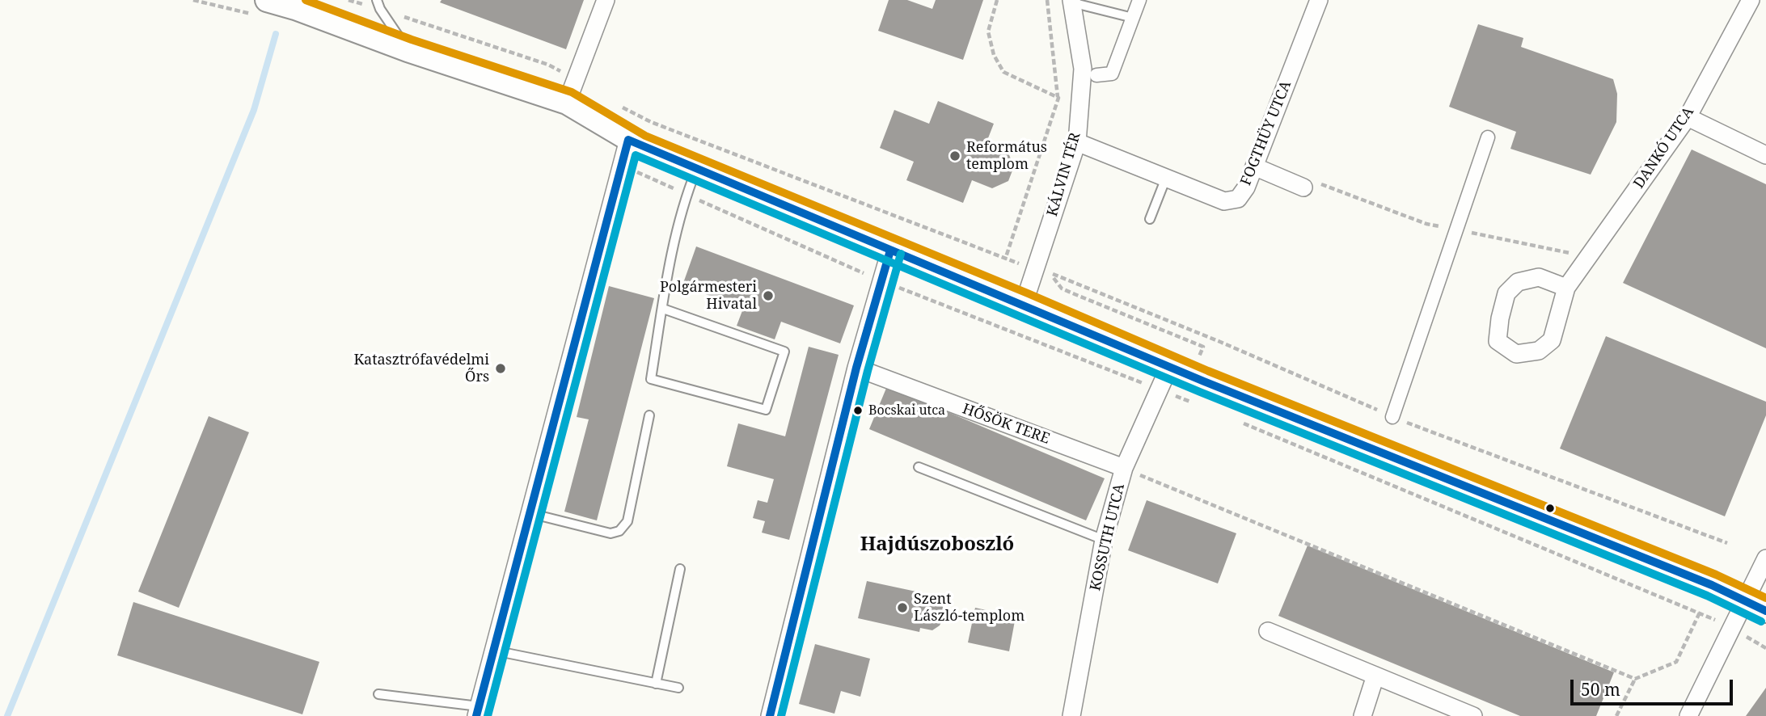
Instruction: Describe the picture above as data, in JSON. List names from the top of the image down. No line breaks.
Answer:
{"streets":{"street":["FOGTHÜY UTCA","DANKÓ UTCA","KÁLVIN TÉR","HŐSÖK TERE","KOSSUTH UTCA"]},"crossings":[["FOGTHÜY UTCA","KÁLVIN TÉR"],["HŐSÖK TERE","KOSSUTH UTCA"]],"districts":["Hajdúszoboszló"],"places":["Református templom","Polgármesteri Hivatal","Katasztrófavédelmi Őrs","Bocskai utca","Szent László-templom"],"scale_bar":"50 m"}
